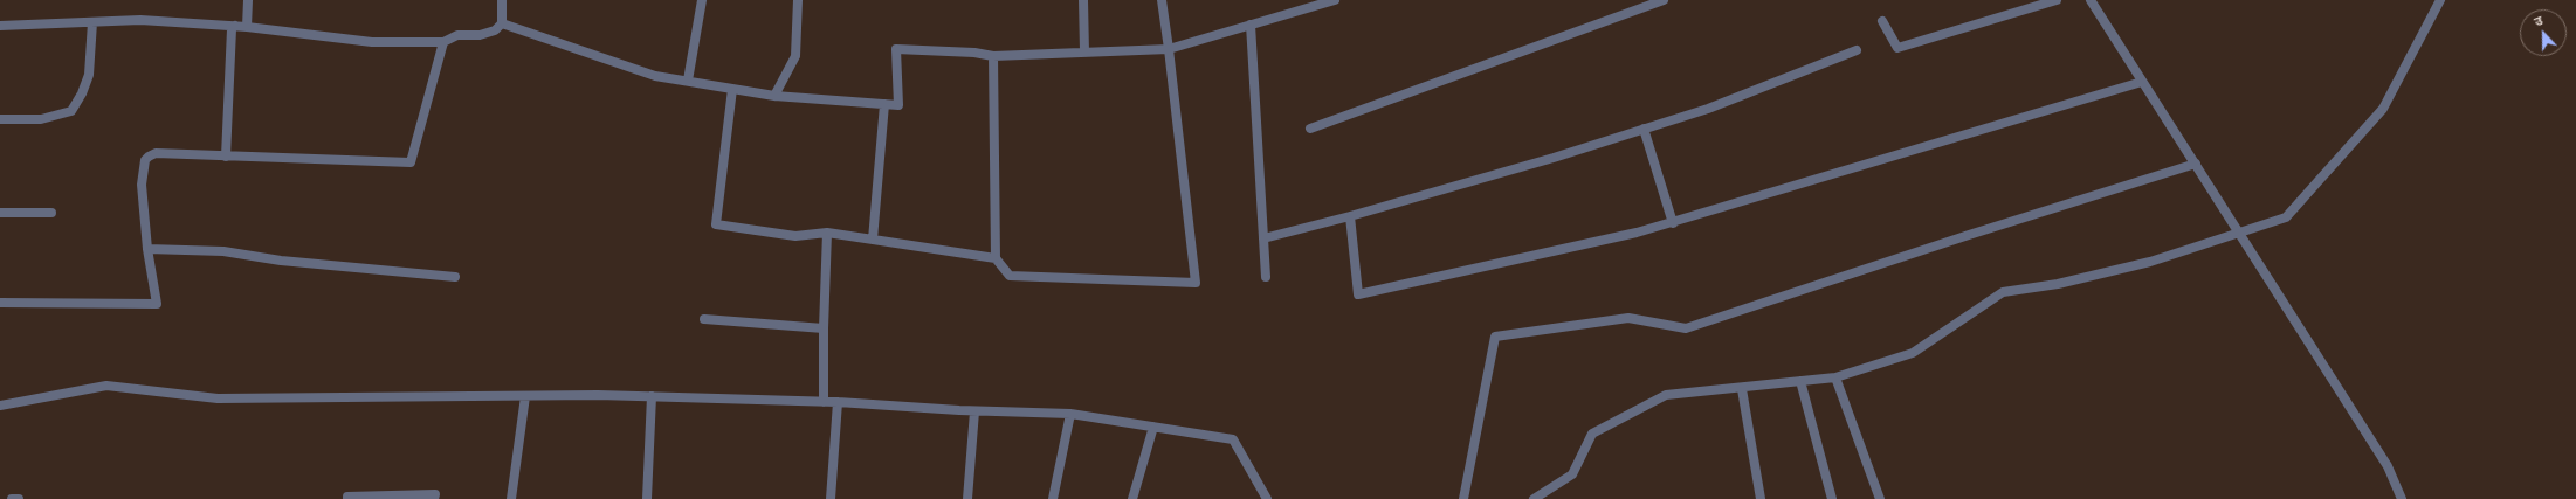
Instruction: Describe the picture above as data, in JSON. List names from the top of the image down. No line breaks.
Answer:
{"north":"top"}
